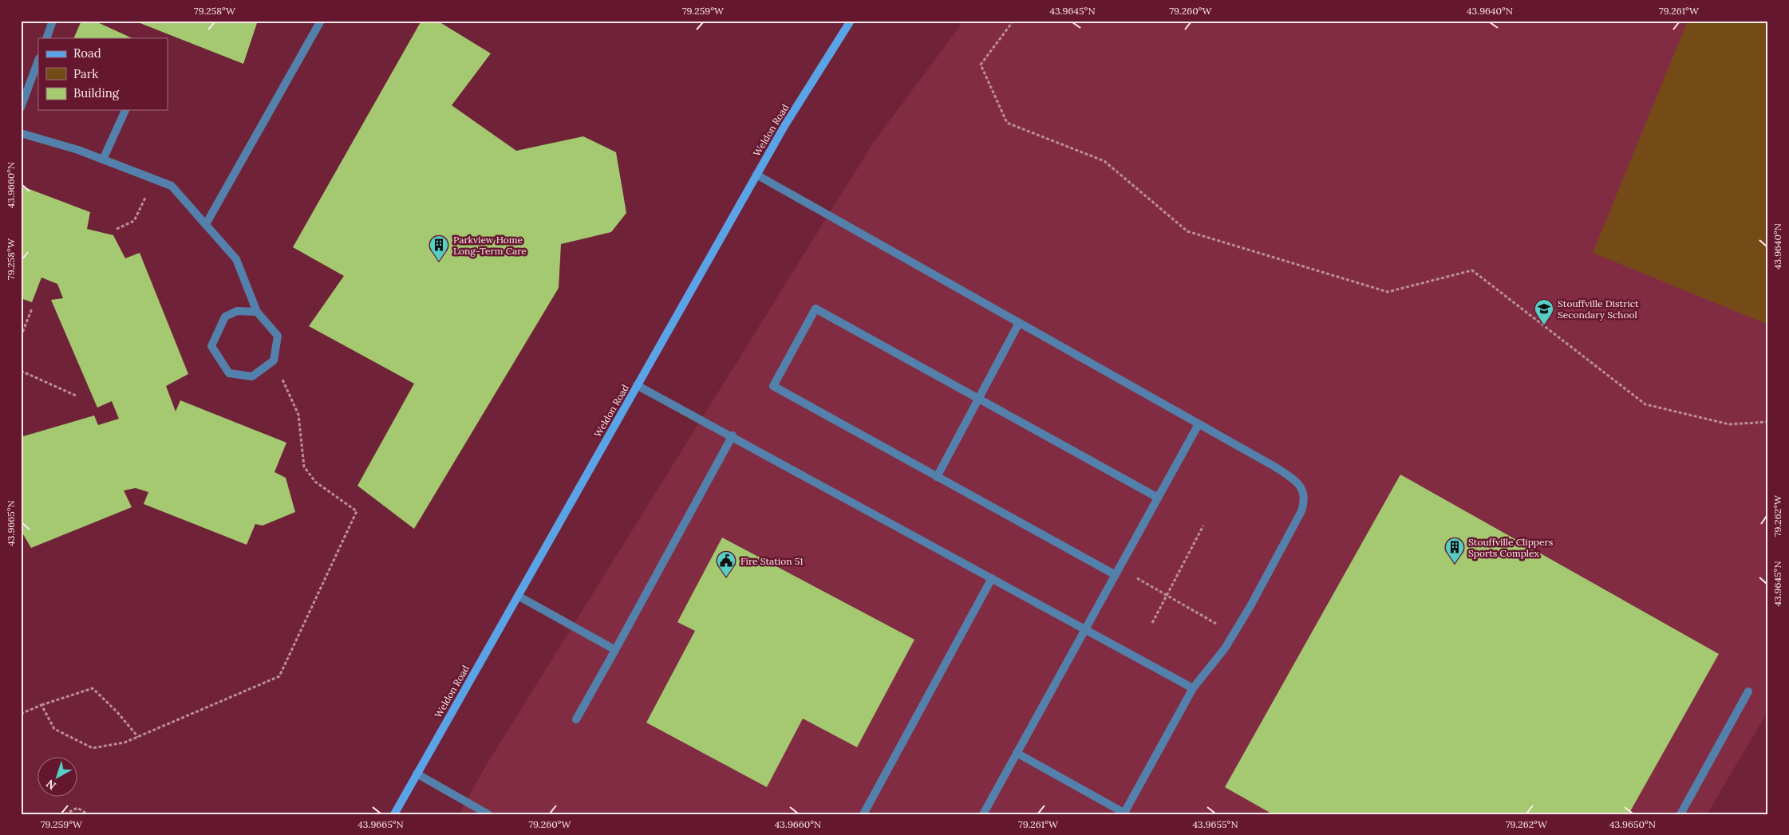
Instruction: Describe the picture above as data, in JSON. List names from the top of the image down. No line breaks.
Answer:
{"streets":{"street":["Weldon Road"]},"places":{"building":["Parkview Home Long-Term Care","Stouffville Clippers Sports Complex"],"school or university":["Stouffville District Secondary School"],"public building":["Fire Station 51"]},"legend":["Road","Park","Building"],"north":"bottom left","coordinates":["79.258°W","79.259°W","43.9645°N","79.260°W","43.9640°N","79.261°W","43.9660°N","79.262°W","43.9665°N","43.9655°N","43.9650°N"]}
